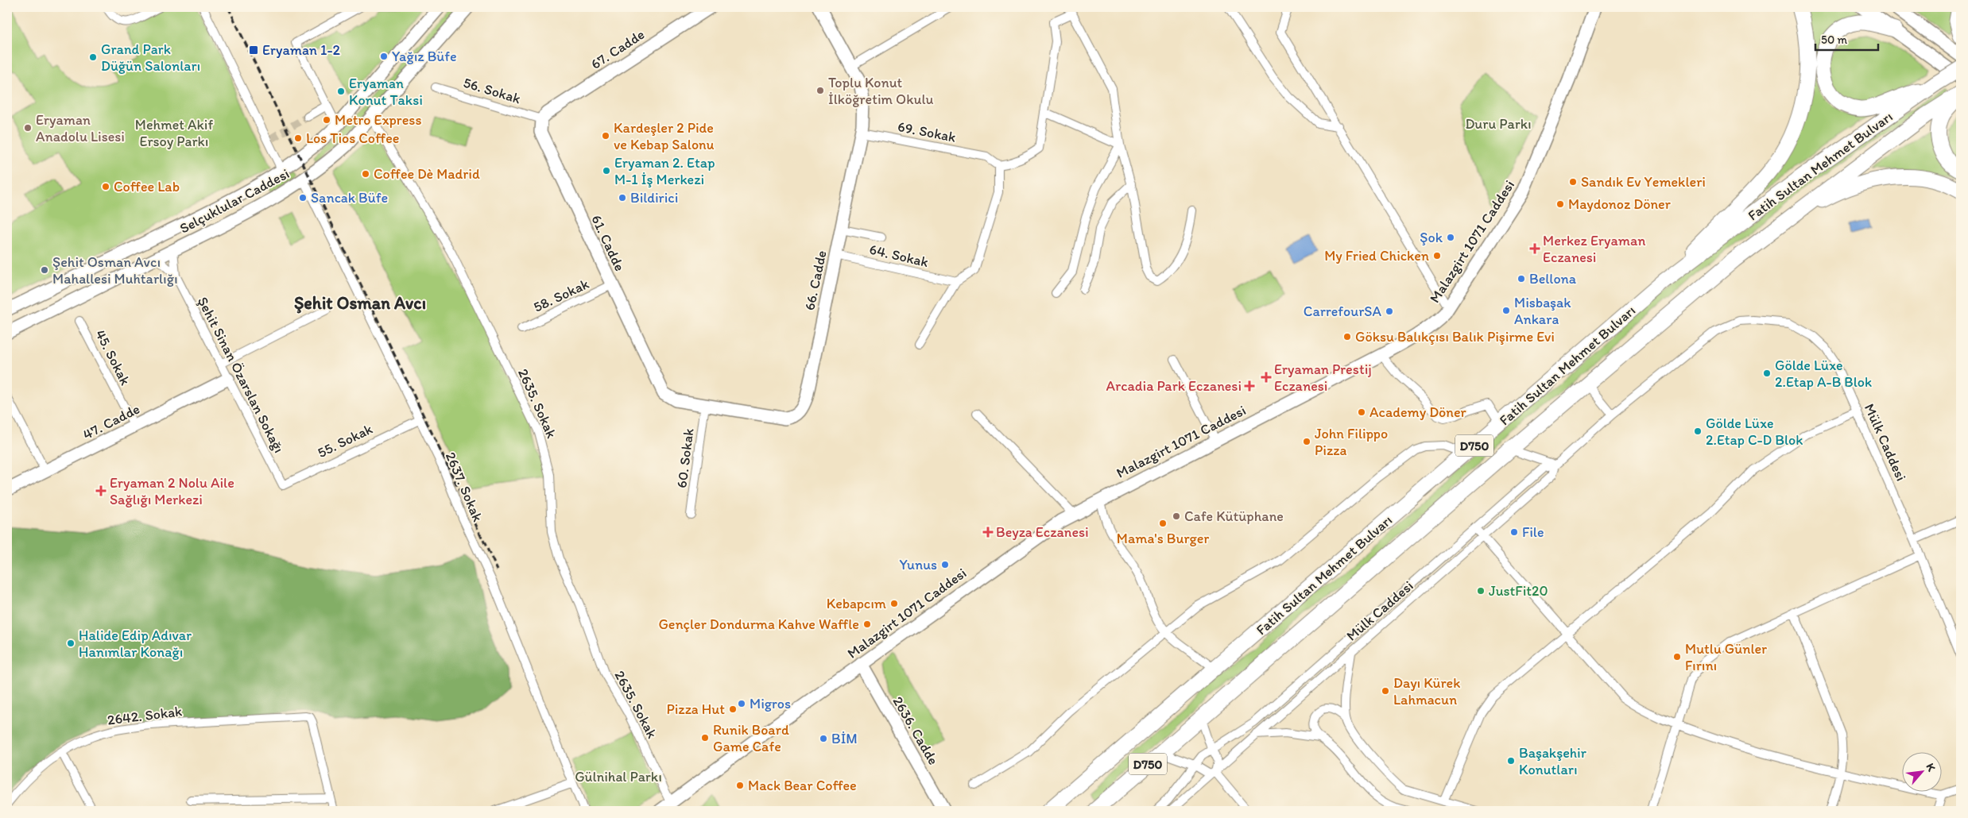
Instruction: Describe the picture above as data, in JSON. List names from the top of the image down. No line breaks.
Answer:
{"streets":{"highway":["Fatih Sultan Mehmet Bulvarı","D750"],"street":["67. Cadde","56. Sokak","69. Sokak","Selçuklular Caddesi","Malazgirt 1071 Caddesi","61. Cadde","64. Sokak","66. Cadde","58. Sokak","45. Sokak","Şehit Sinan Özarslan Sokağı","2635. Sokak","47. Cadde","55. Sokak","Mülk Caddesi","60. Sokak","2637. Sokak","2642. Sokak","2636. Cadde"]},"crossings":[["67. Cadde","56. Sokak"],["67. Cadde","61. Cadde"],["56. Sokak","61. Cadde"],["69. Sokak","66. Cadde"],["Selçuklular Caddesi","2635. Sokak"],["Selçuklular Caddesi","2637. Sokak"],["Malazgirt 1071 Caddesi","2635. Sokak"],["Malazgirt 1071 Caddesi","2636. Cadde"],["61. Cadde","66. Cadde"],["61. Cadde","58. Sokak"],["64. Sokak","66. Cadde"],["66. Cadde","60. Sokak"],["45. Sokak","47. Cadde"],["Şehit Sinan Özarslan Sokağı","47. Cadde"],["Şehit Sinan Özarslan Sokağı","55. Sokak"],["55. Sokak","2637. Sokak"]],"districts":["Şehit Osman Avcı"],"parks":["Duru Parkı","Mehmet Akif Ersoy Parkı","Gülnihal Parkı"],"places":{"transit":["Eryaman 1-2"],"other":["Yağız Büfe","Grand Park Düğün Salonları","Toplu Konut İlköğretim Okulu","Eryaman Konut Taksi","Metro Express","Eryaman Anadolu Lisesi","Kardeşler 2 Pide ve Kebap Salonu","Los Tios Coffee","Eryaman 2. Etap M-1 İş Merkezi","Coffee Dè Madrid","Sandık Ev Yemekleri","Coffee Lab","Sancak Büfe","Bildirici","Maydonoz Döner","Şok","My Fried Chicken","Şehit Osman Avcı Mahallesi Muhtarlığı","Bellona","Misbaşak Ankara","CarrefourSA","Göksu Balıkçısı Balık Pişirme Evi","Gölde Lüxe 2.Etap A-B Blok","Academy Döner","Gölde Lüxe 2.Etap C-D Blok","John Filippo Pizza","Cafe Kütüphane","Mama's Burger","File","Yunus","JustFit20","Kebapcım","Gençler Dondurma Kahve Waffle","Halide Edip Adıvar Hanımlar Konağı","Mutlu Günler Fırını","Dayı Kürek Lahmacun","Migros","Pizza Hut","Runik Board Game Cafe","BİM","Başakşehir Konutları","Mack Bear Coffee"],"health":["Merkez Eryaman Eczanesi","Eryaman Prestij Eczanesi","Arcadia Park Eczanesi","Eryaman 2 Nolu Aile Sağlığı Merkezi","Beyza Eczanesi"]},"scale_bar":"50 m","north":"top right"}
